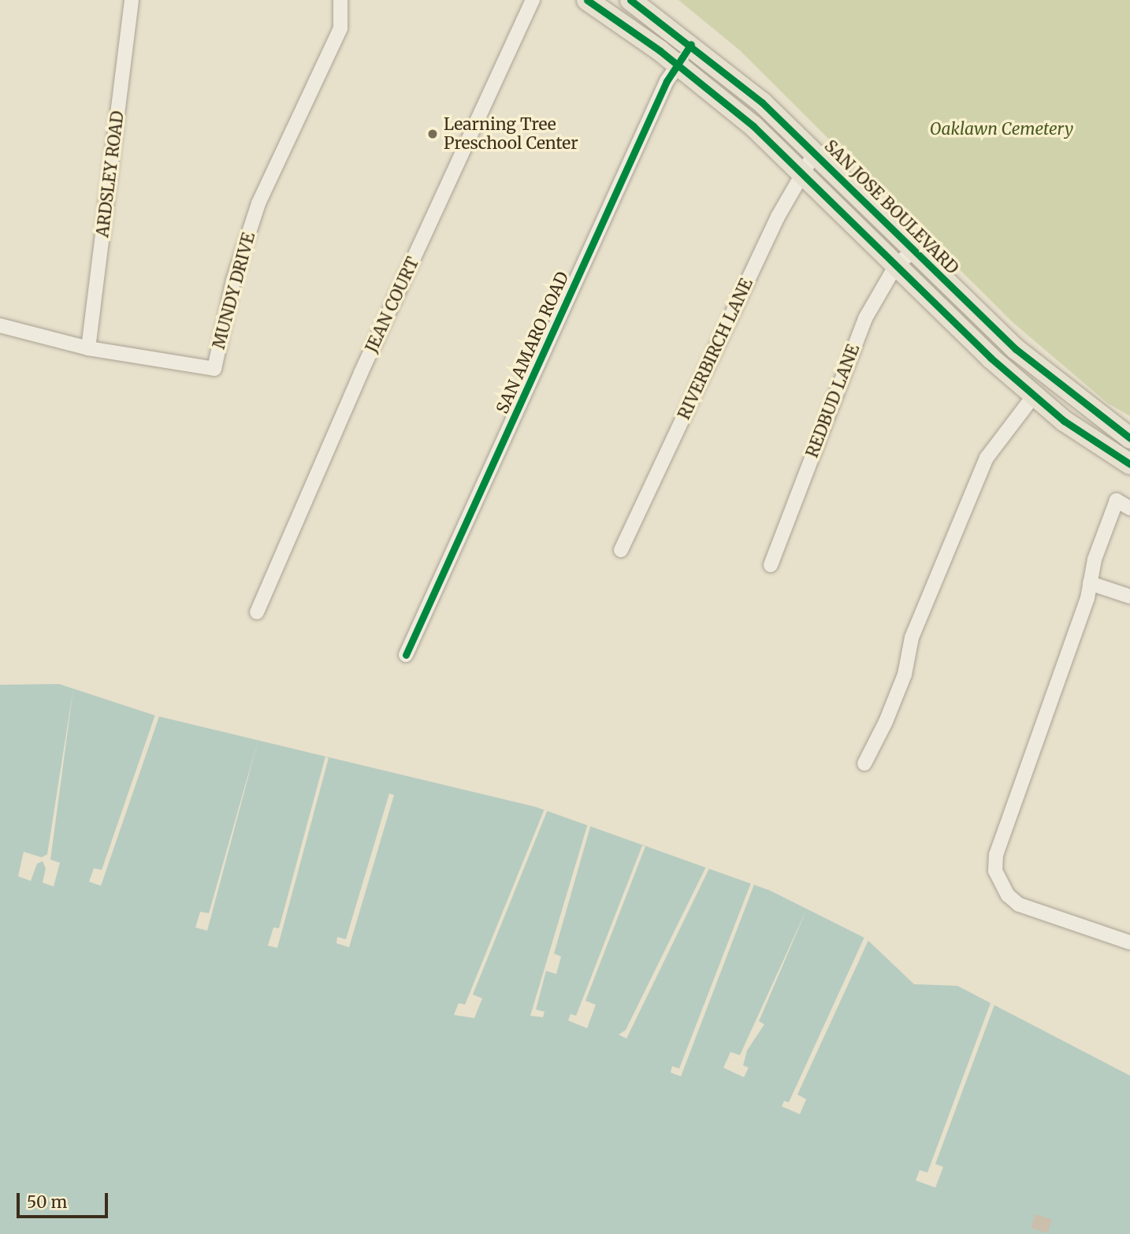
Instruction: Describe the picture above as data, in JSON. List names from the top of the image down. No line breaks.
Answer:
{"streets":{"main road":["SAN JOSE BOULEVARD"],"street":["ARDSLEY ROAD","MUNDY DRIVE","JEAN COURT","SAN AMARO ROAD","RIVERBIRCH LANE","REDBUD LANE"]},"crossings":[["ARDSLEY ROAD","MUNDY DRIVE"],["SAN JOSE BOULEVARD","SAN AMARO ROAD"],["SAN JOSE BOULEVARD","RIVERBIRCH LANE"],["SAN JOSE BOULEVARD","REDBUD LANE"]],"parks":["Oaklawn Cemetery"],"places":["Learning Tree Preschool Center"],"scale_bar":"50 m"}
